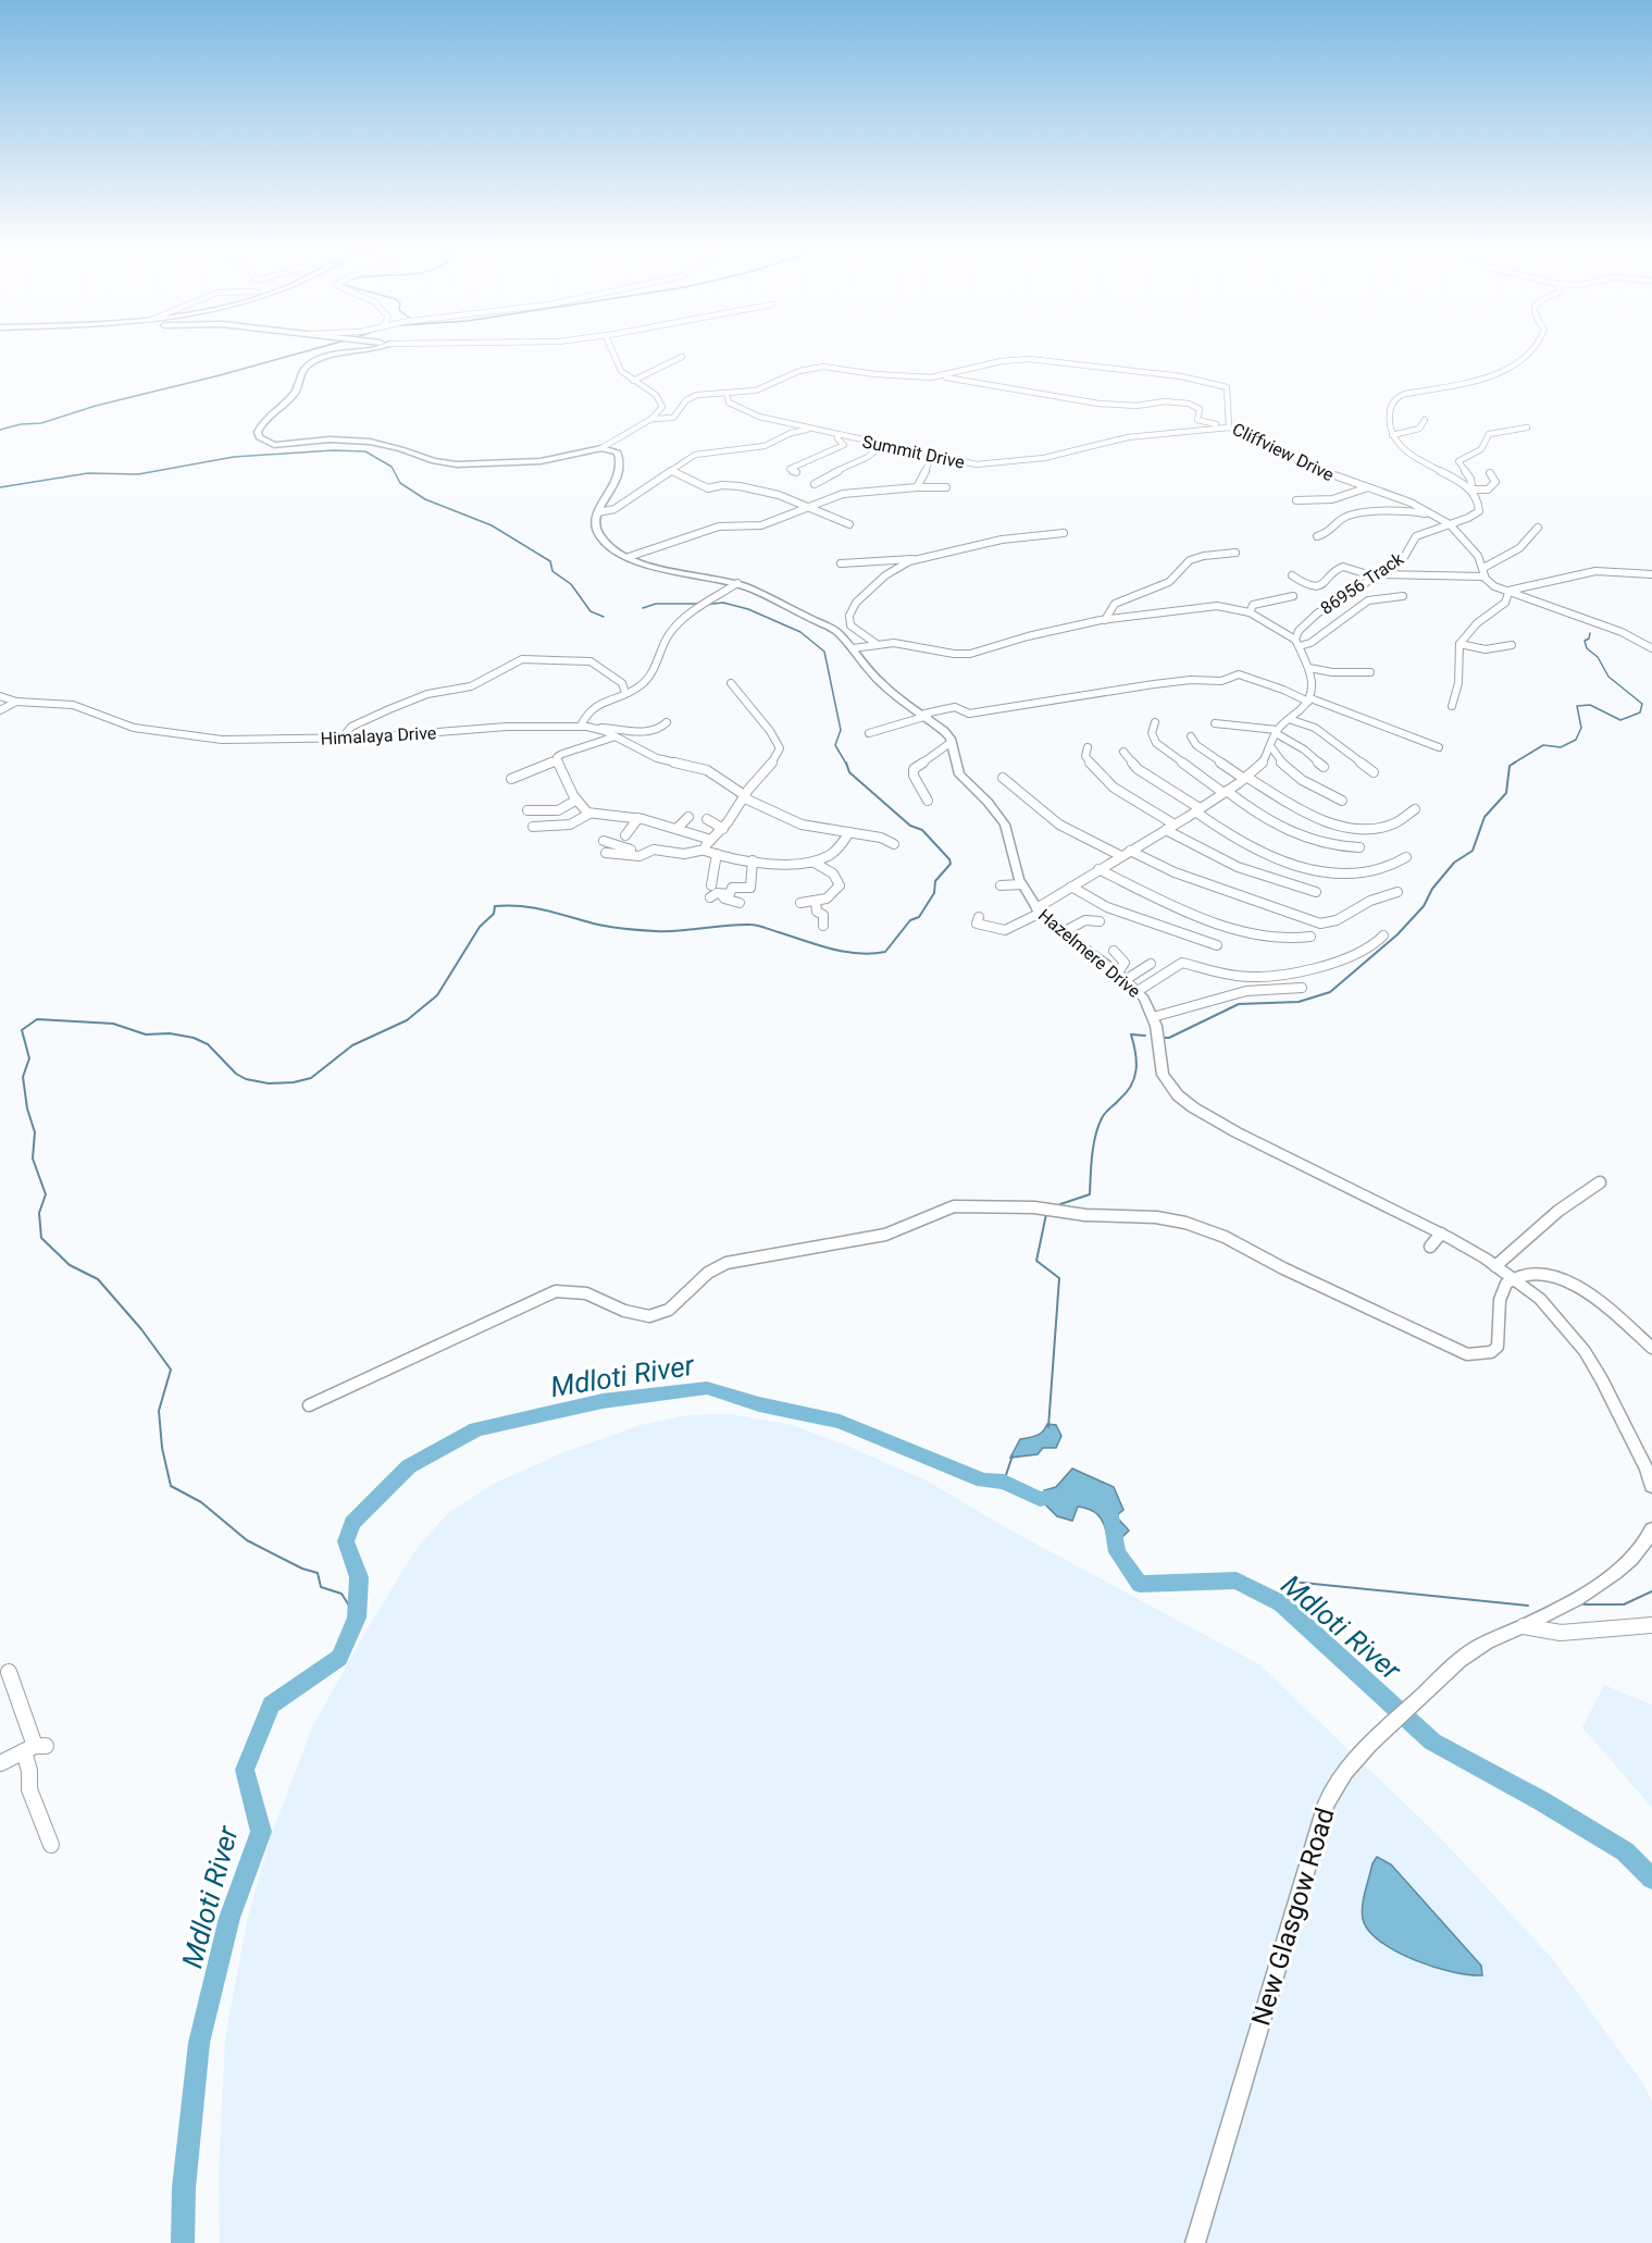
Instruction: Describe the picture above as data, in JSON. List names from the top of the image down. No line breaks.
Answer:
{"streets":{"street":["Summit Drive","Cliffview Drive","86956 Track","Himalaya Drive","Hazelmere Drive","New Glasgow Road"]},"crossings":[["Summit Drive","Cliffview Drive"],["Cliffview Drive","86956 Track"]],"water":["Mdloti River"]}
